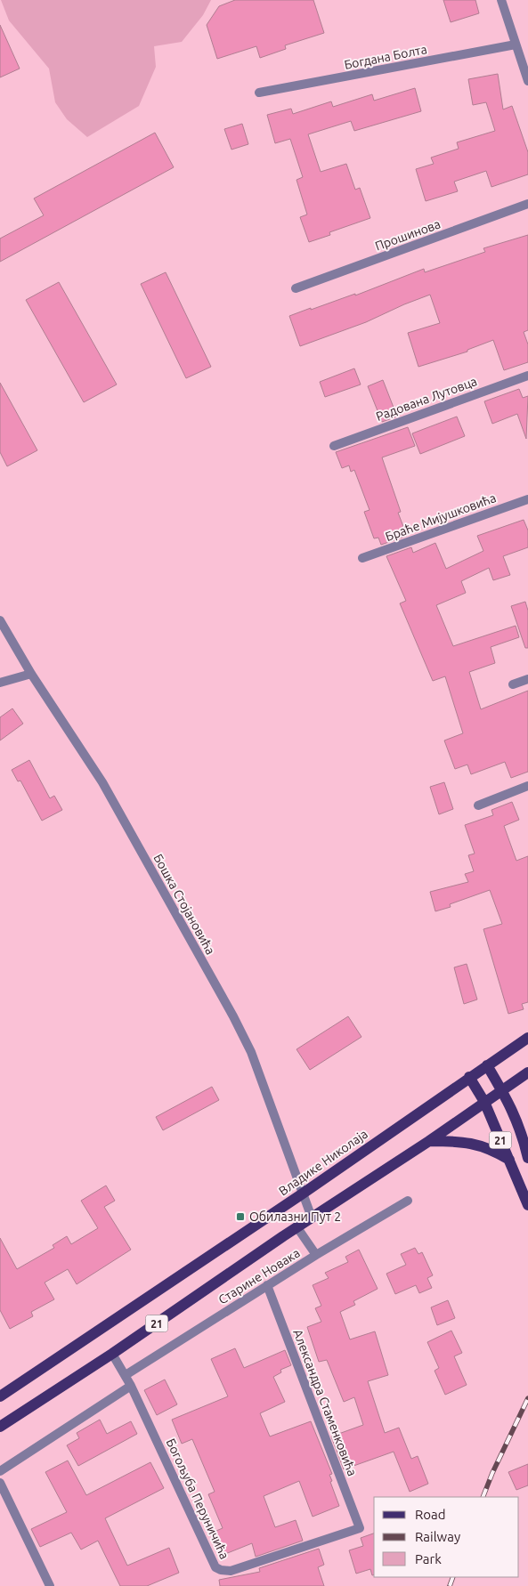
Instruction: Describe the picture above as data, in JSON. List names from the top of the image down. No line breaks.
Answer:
{"streets":{"main road":["21","Владике Николаја"],"street":["Богдана Болта","Прошинова","Радована Лутовца","Браће Мијушковића","Бошка Стојановића","Старине Новака","Александра Стаменковића","Богољуба Перуничића"]},"crossings":[["Бошка Стојановића","21"],["Бошка Стојановића","Владике Николаја"],["21","Владике Николаја"],["21","Богољуба Перуничића"],["Старине Новака","Александра Стаменковића"],["Старине Новака","Богољуба Перуничића"],["Александра Стаменковића","Богољуба Перуничића"]],"places":{"transit":["Обилазни Пут 2"]},"legend":["Road","Railway","Park"]}
